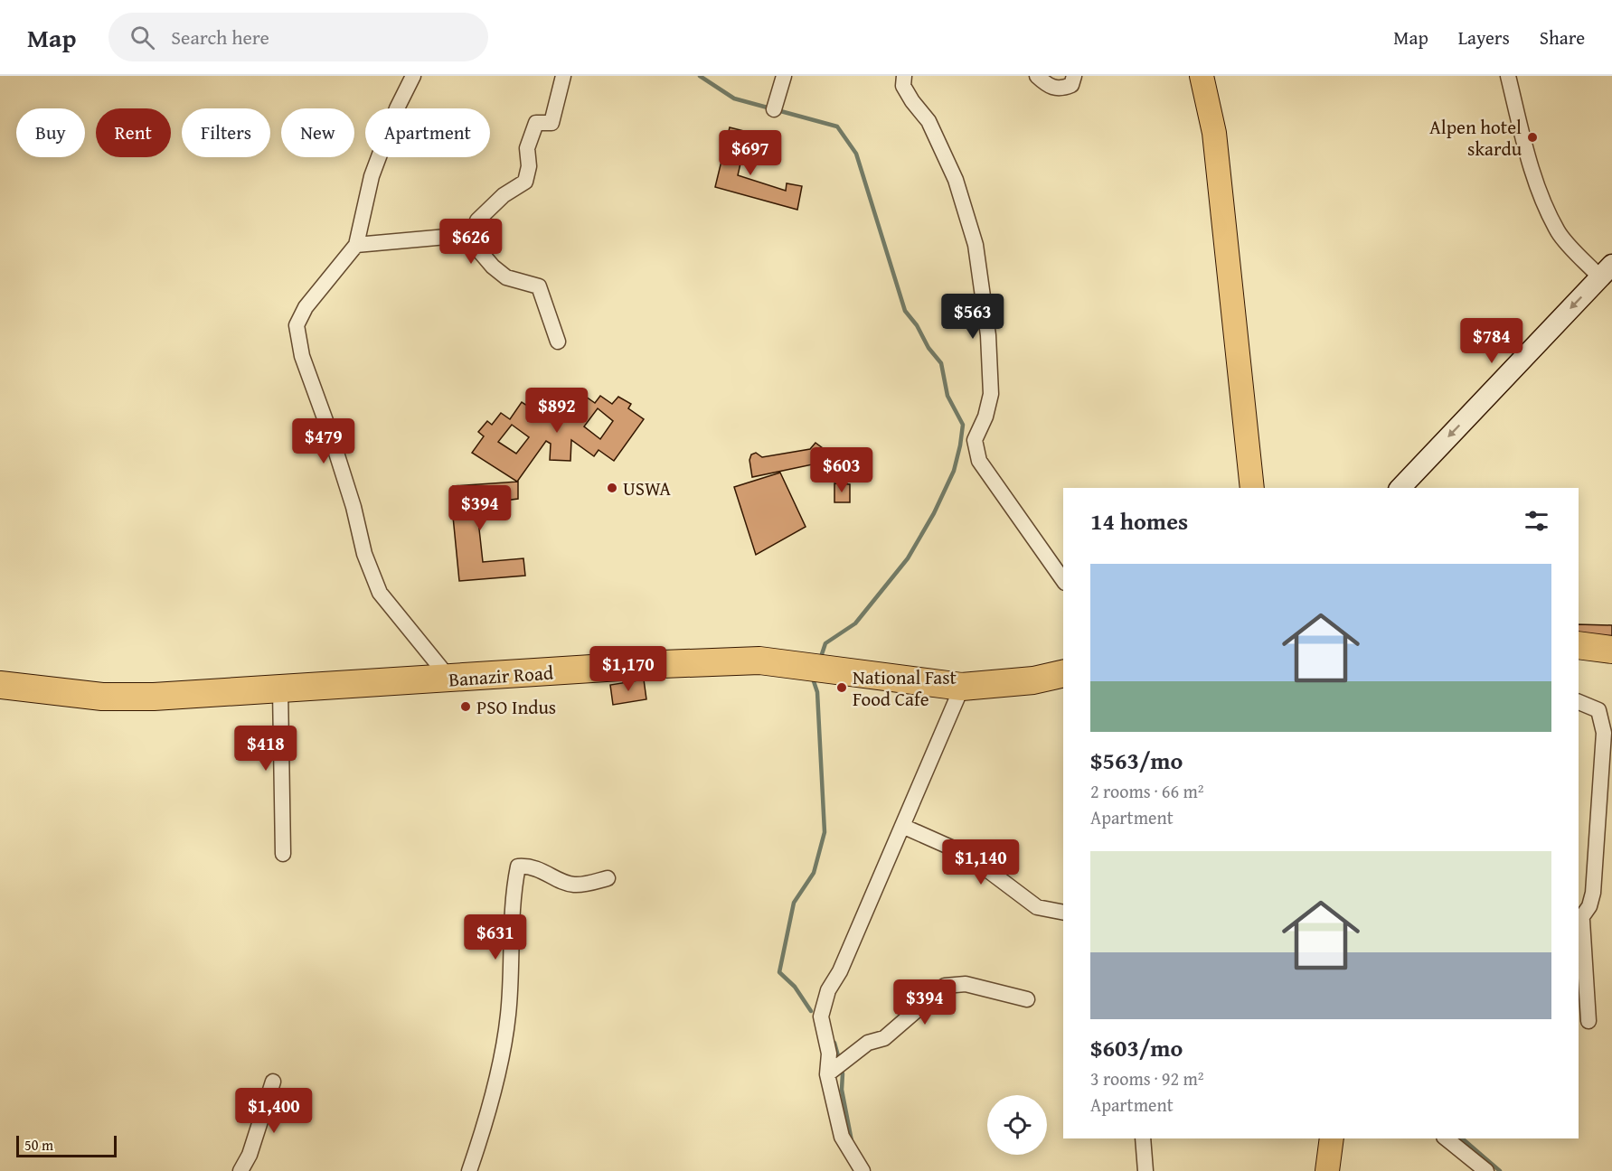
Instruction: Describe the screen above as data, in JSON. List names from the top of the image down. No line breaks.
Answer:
{"streets":{"highway":["Banazir Road"]},"places":["Alpen hotel skardu","USWA","National Fast Food Cafe","PSO Indus"],"scale_bar":"50 m","page":{"header":"Map","search":"Search here","nav":["Map","Layers","Share"],"chip":["Buy","Rent","Filters","New","Apartment"],"price":["$697","$626","$563","$784","$892","$479","$603","$394","$1,170","$418","$1,140","$631","$394","$1,400"],"heading":"14 homes","list":[{"name":"$563/mo","note":"2 rooms · 66 m² · Apartment"},{"name":"$603/mo","note":"3 rooms · 92 m² · Apartment"}],"scale":"50 m"}}
